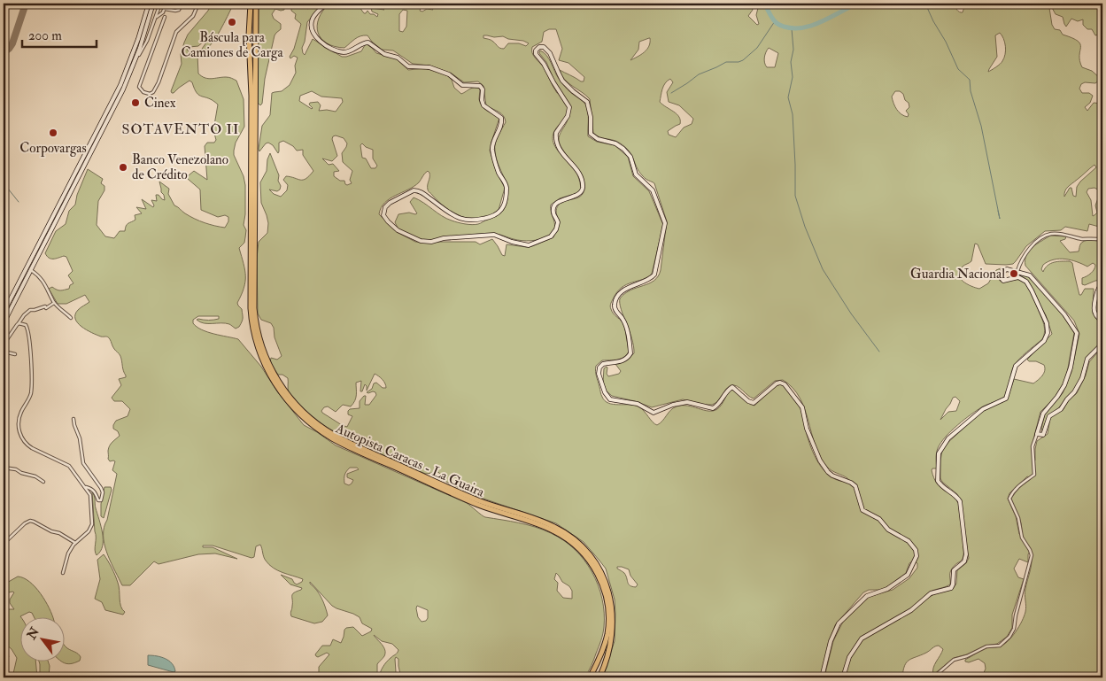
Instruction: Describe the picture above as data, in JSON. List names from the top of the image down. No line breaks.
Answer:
{"streets":{"highway":["Autopista Caracas - La Guaira"]},"districts":["SOTAVENTO II"],"places":["Báscula para Camiones de Carga","Cinex","Corpovargas","Banco Venezolano de Crédito","Guardia Nacional"],"scale_bar":"200 m","north":"top left"}
